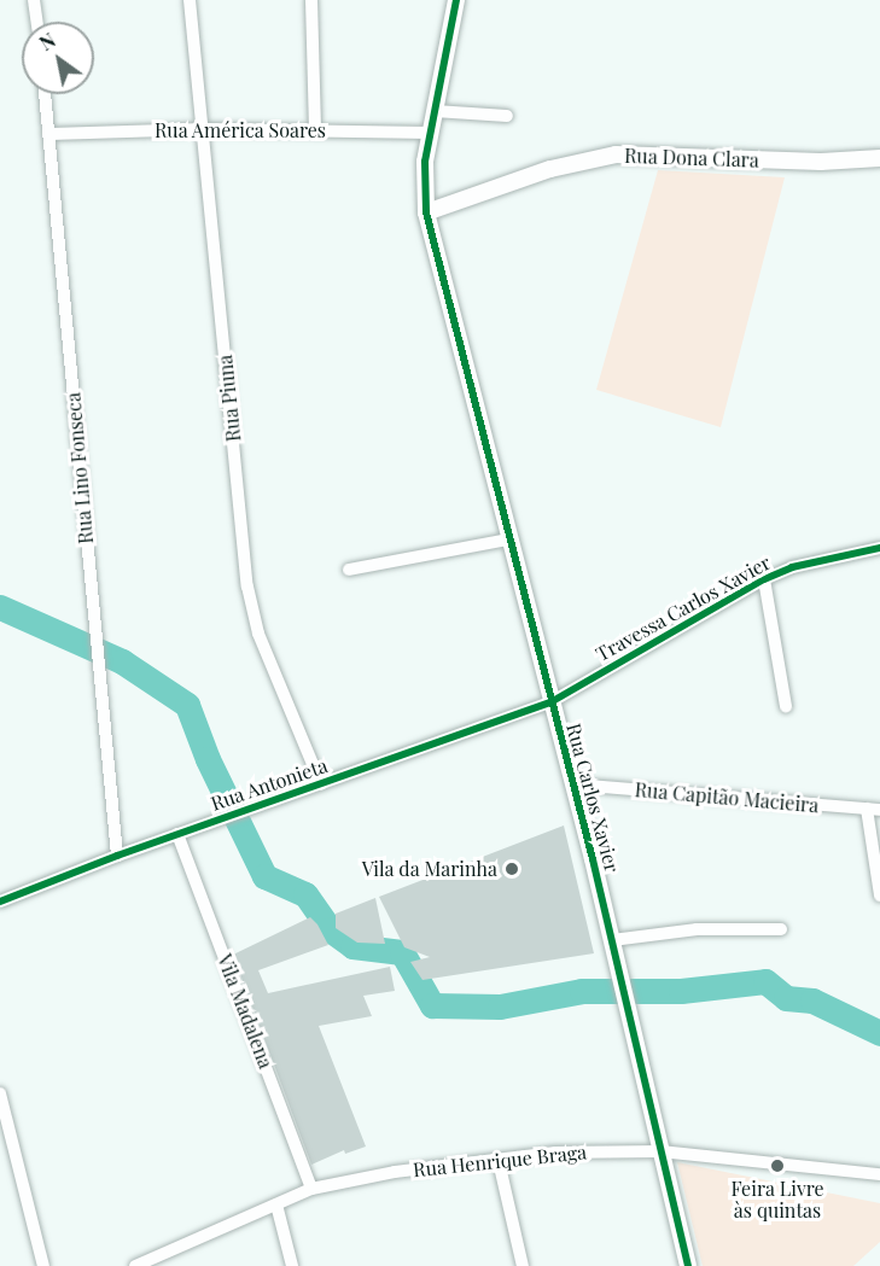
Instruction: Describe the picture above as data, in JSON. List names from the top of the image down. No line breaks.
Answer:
{"streets":{"street":["Rua América Soares","Rua Dona Clara","Rua Piuna","Rua Lino Fonseca","Travessa Carlos Xavier","Rua Antonieta","Rua Carlos Xavier","Rua Capitão Macieira","Vila Madalena","Rua Henrique Braga"]},"crossings":[["Rua América Soares","Rua Piuna"],["Rua América Soares","Rua Lino Fonseca"],["Rua América Soares","Rua Carlos Xavier"],["Rua Dona Clara","Rua Carlos Xavier"],["Rua Piuna","Rua Antonieta"],["Rua Lino Fonseca","Rua Antonieta"],["Travessa Carlos Xavier","Rua Antonieta"],["Travessa Carlos Xavier","Rua Carlos Xavier"],["Rua Antonieta","Rua Carlos Xavier"],["Rua Antonieta","Vila Madalena"],["Rua Carlos Xavier","Rua Capitão Macieira"],["Rua Carlos Xavier","Rua Henrique Braga"],["Vila Madalena","Rua Henrique Braga"]],"places":["Vila da Marinha","Feira Livre às quintas"],"north":"top left"}
